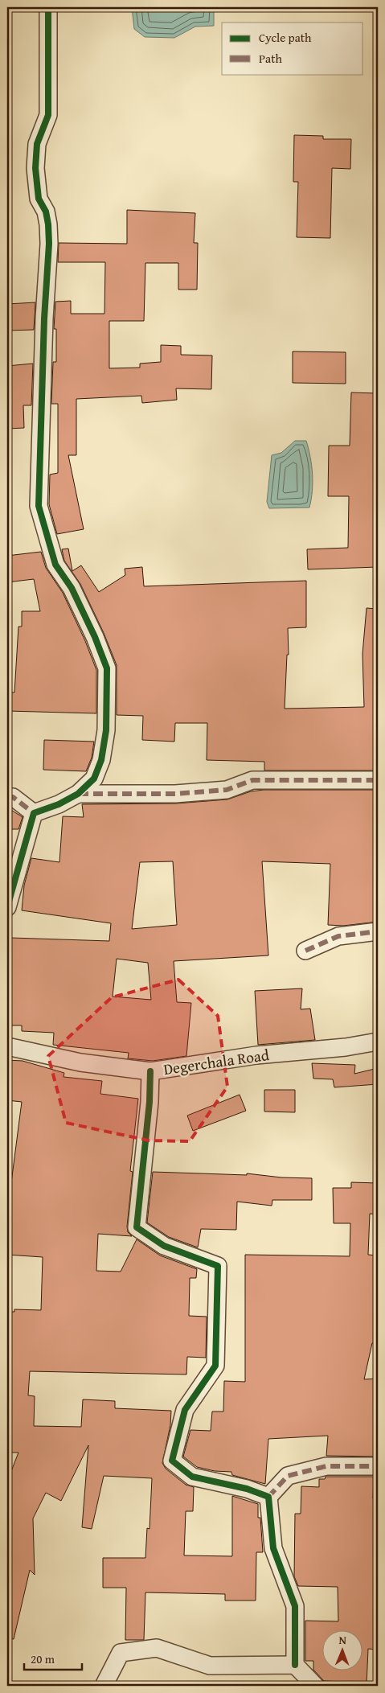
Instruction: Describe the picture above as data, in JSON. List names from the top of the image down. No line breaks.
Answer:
{"streets":{"street":["Degerchala Road"]},"legend":["Cycle path","Path"],"scale_bar":"20 m","north":"top"}
